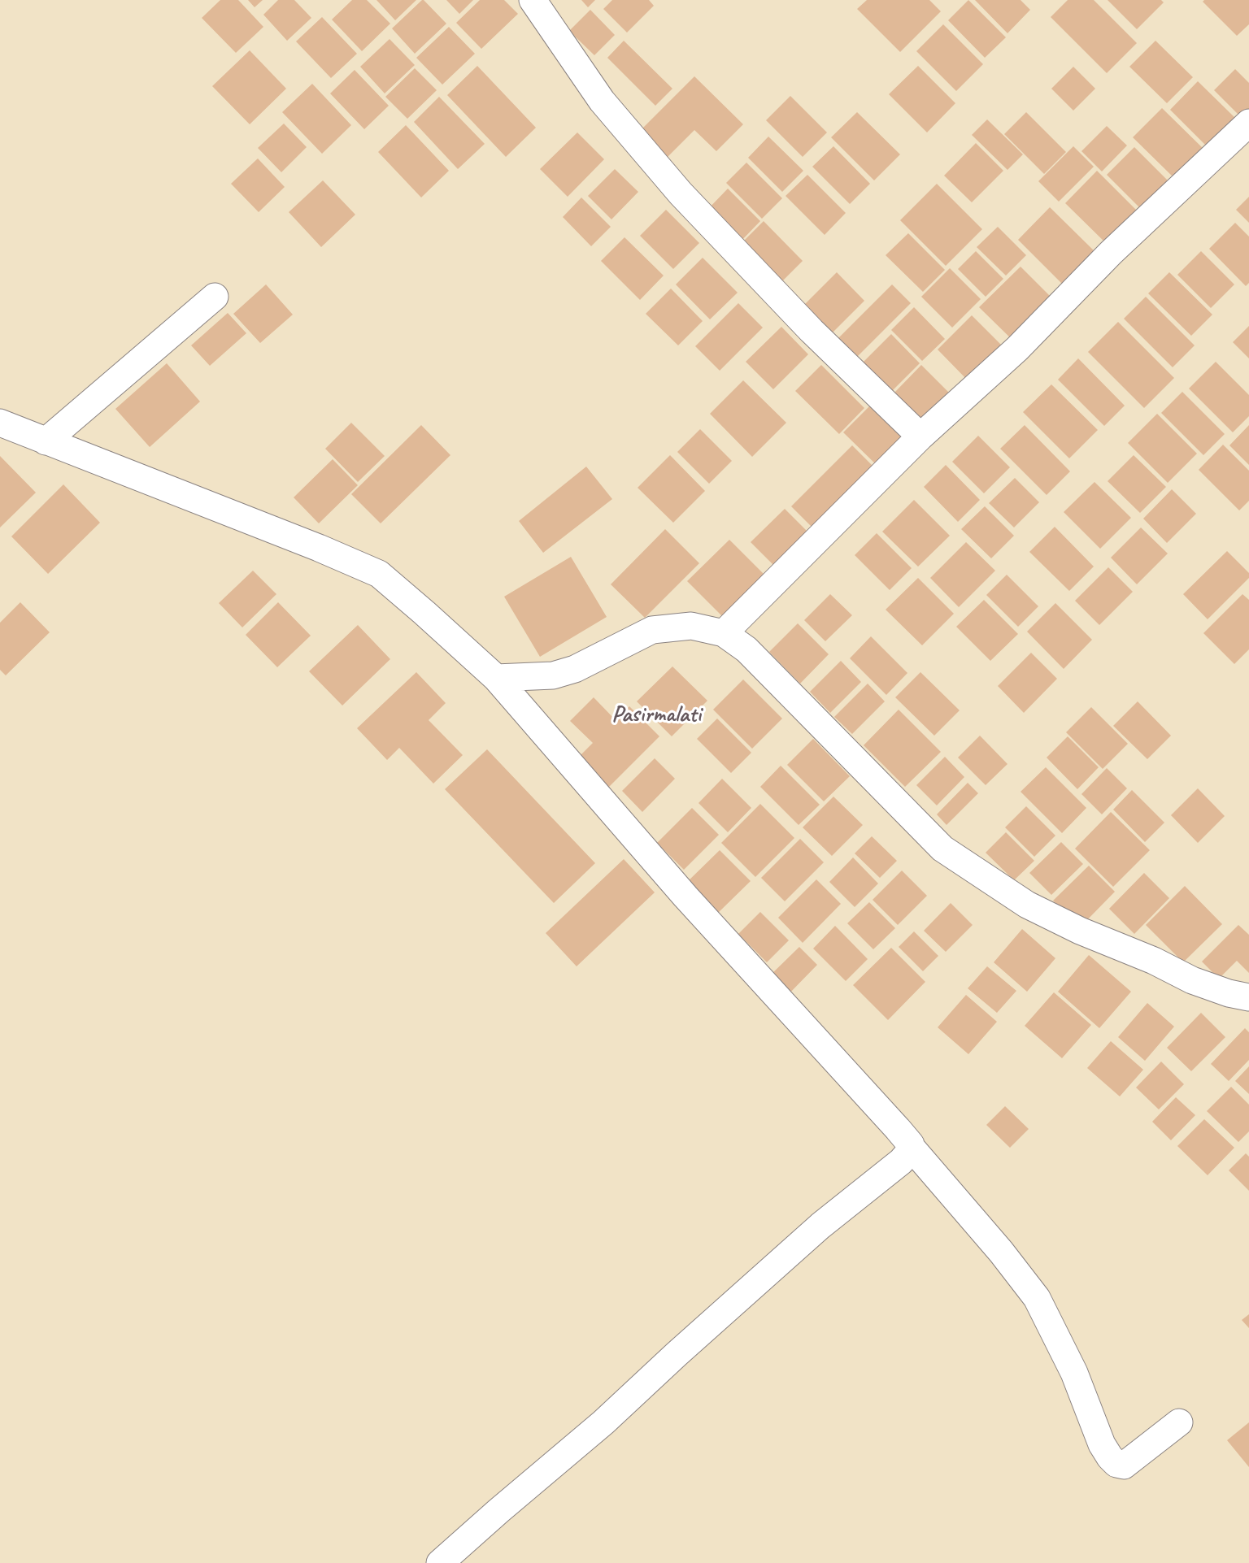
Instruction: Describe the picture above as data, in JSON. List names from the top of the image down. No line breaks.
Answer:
{"districts":["Pasirmalati"]}
